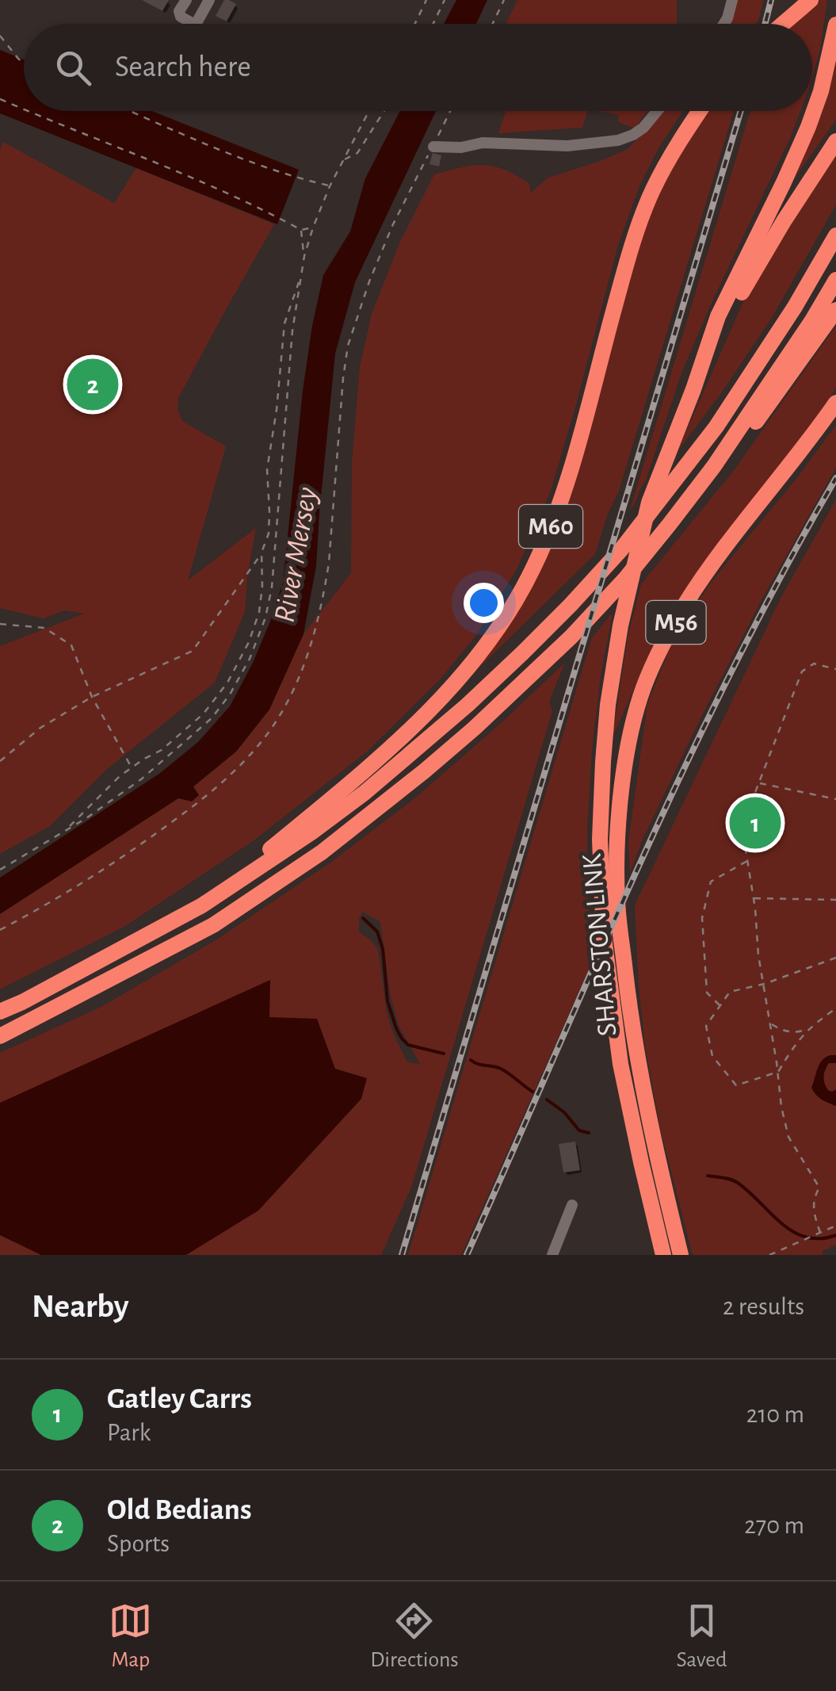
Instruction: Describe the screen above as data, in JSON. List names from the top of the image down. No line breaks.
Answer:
{"streets":{"highway":["M60","M56","SHARSTON LINK"]},"crossings":[["M56","SHARSTON LINK"]],"water":["River Mersey"],"page":{"search":"Search here","pins":["2","1"],"heading":["Nearby","2 results"],"list":[{"mark":"1","name":"Gatley Carrs","note":"Park","value":"210 m"},{"mark":"2","name":"Old Bedians","note":"Sports","value":"270 m"}],"nav":["Map","Directions","Saved"]}}
